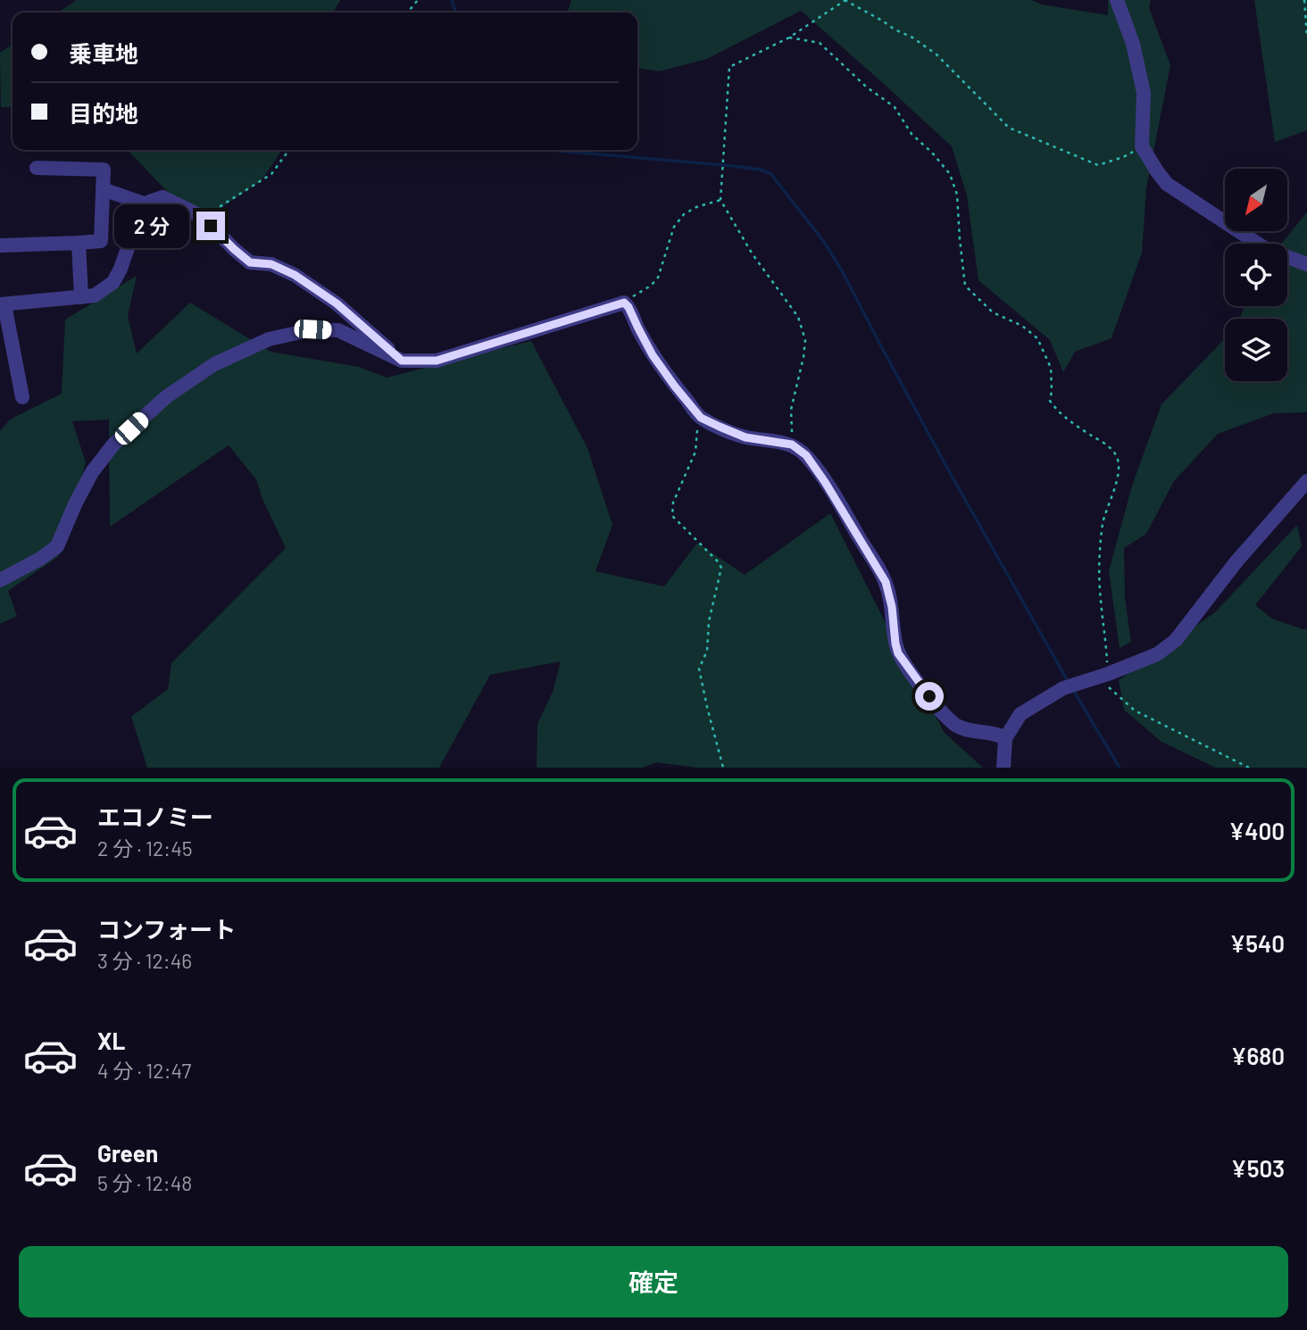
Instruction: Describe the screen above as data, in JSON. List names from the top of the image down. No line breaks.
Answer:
{"north":"bottom left","page":{"banner":["乗車地","目的地"],"bubble":"2 分","list":[{"name":"エコノミー","note":"2 分 · 12:45","value":"¥400"},{"name":"コンフォート","note":"3 分 · 12:46","value":"¥540"},{"name":"XL","note":"4 分 · 12:47","value":"¥680"},{"name":"Green","note":"5 分 · 12:48","value":"¥503"}],"buttons":"確定"}}
